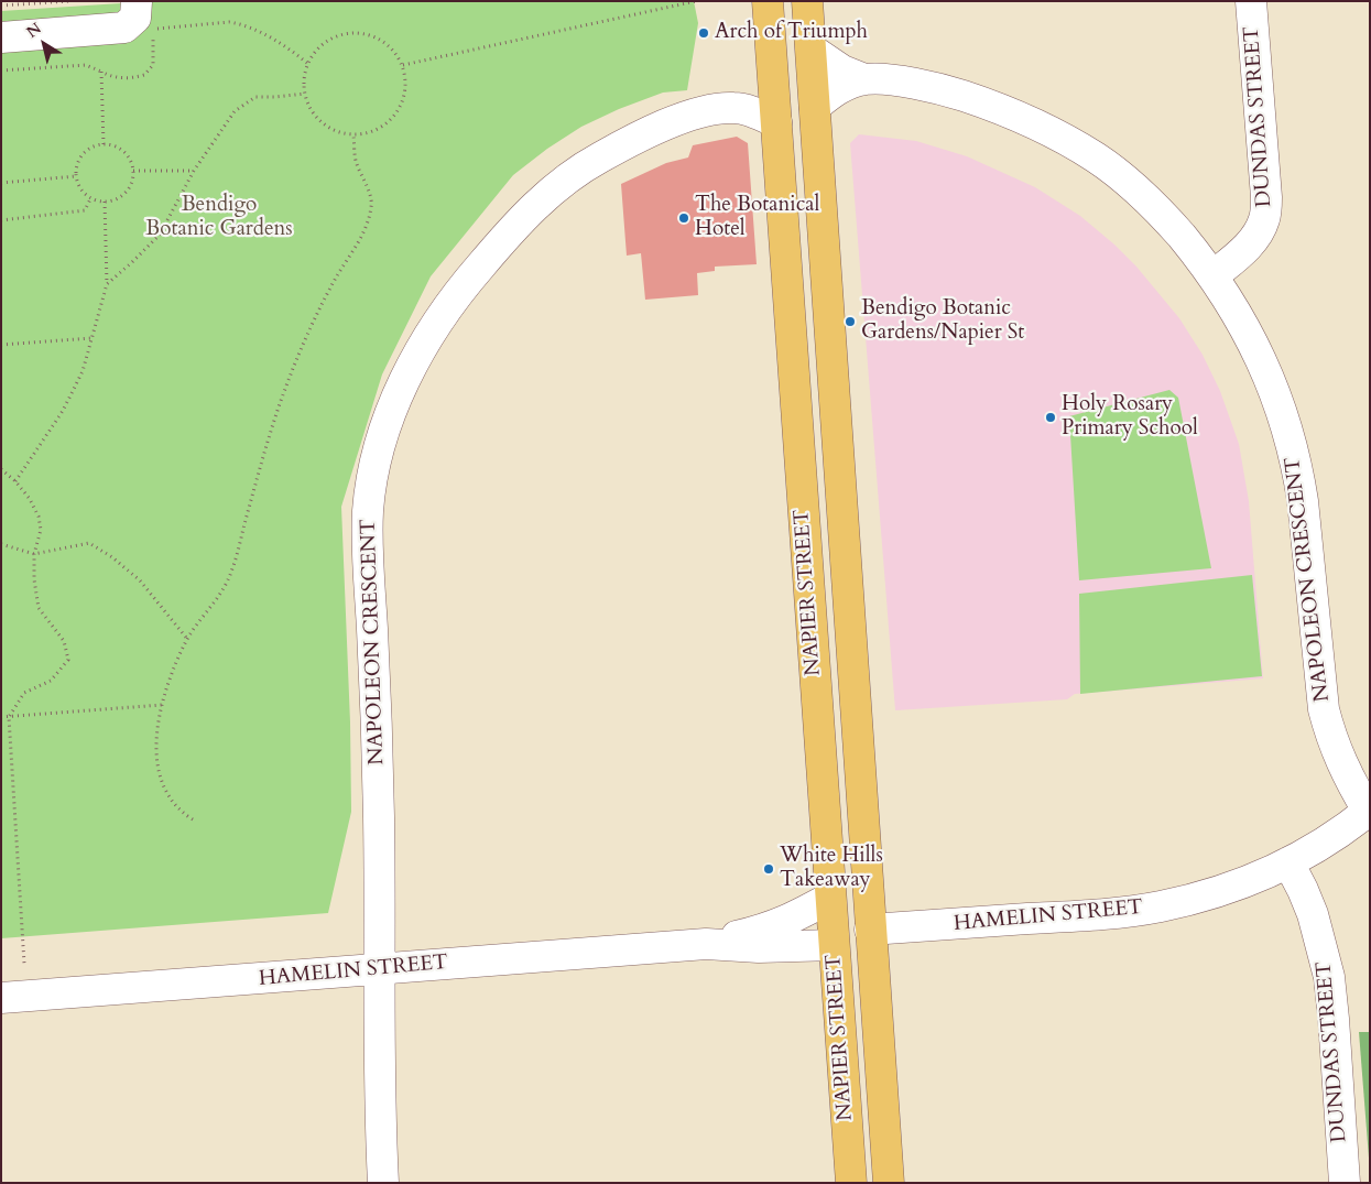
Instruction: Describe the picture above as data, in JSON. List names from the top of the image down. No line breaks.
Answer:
{"streets":{"highway":["NAPIER STREET","HAMELIN STREET"],"street":["DUNDAS STREET","NAPOLEON CRESCENT"]},"crossings":[["DUNDAS STREET","NAPOLEON CRESCENT"],["DUNDAS STREET","HAMELIN STREET"],["NAPOLEON CRESCENT","NAPIER STREET"],["NAPOLEON CRESCENT","HAMELIN STREET"],["NAPIER STREET","HAMELIN STREET"]],"parks":["Bendigo Botanic Gardens"],"places":["Arch of Triumph","The Botanical Hotel","Bendigo Botanic Gardens/Napier St","Holy Rosary Primary School","White Hills Takeaway"],"north":"top left"}
